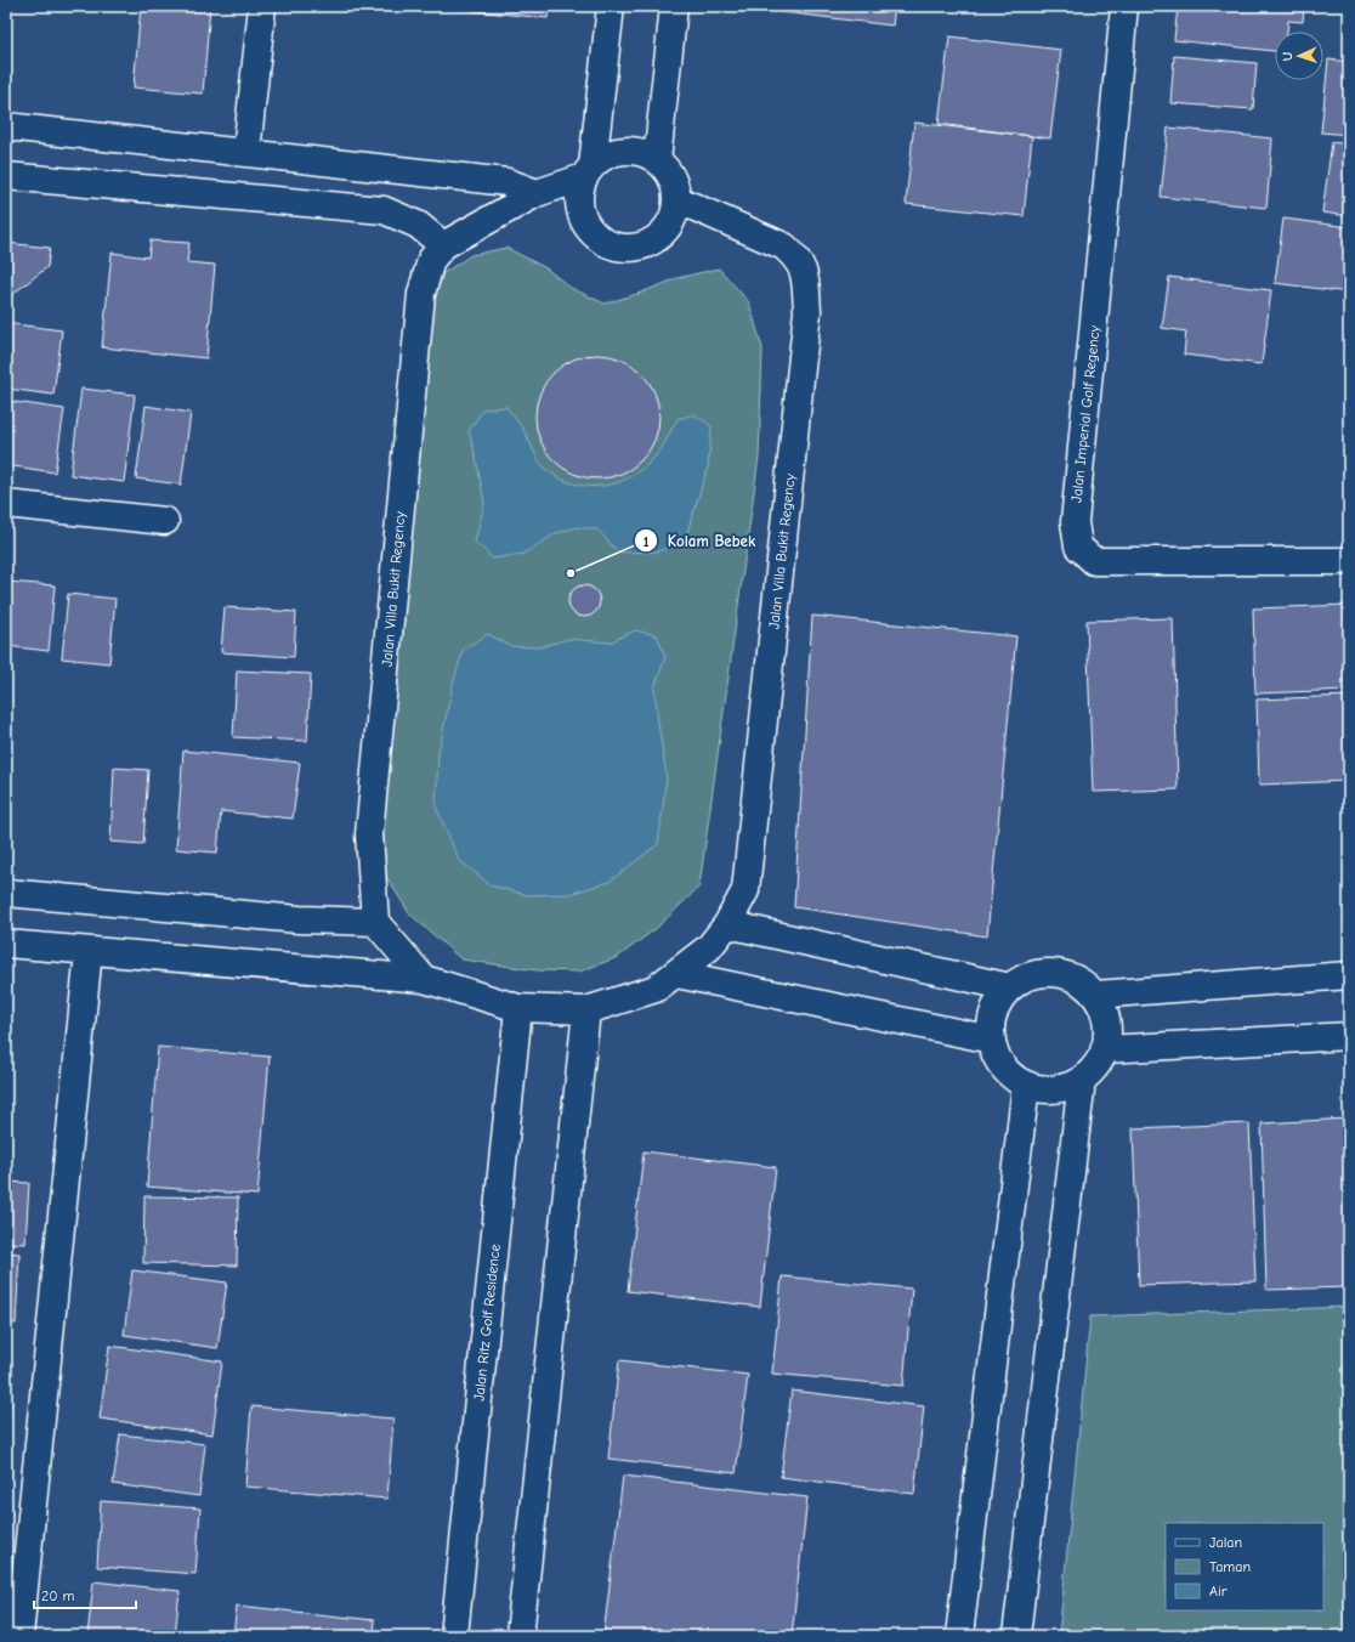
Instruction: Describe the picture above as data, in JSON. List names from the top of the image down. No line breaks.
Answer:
{"streets":{"street":["Jalan Imperial Golf Regency","Jalan Villa Bukit Regency","Jalan Ritz Golf Residence"]},"crossings":[["Jalan Villa Bukit Regency","Jalan Ritz Golf Residence"]],"places":["Kolam Bebek"],"legend":["Jalan","Taman","Air"],"scale_bar":"20 m","north":"left"}
